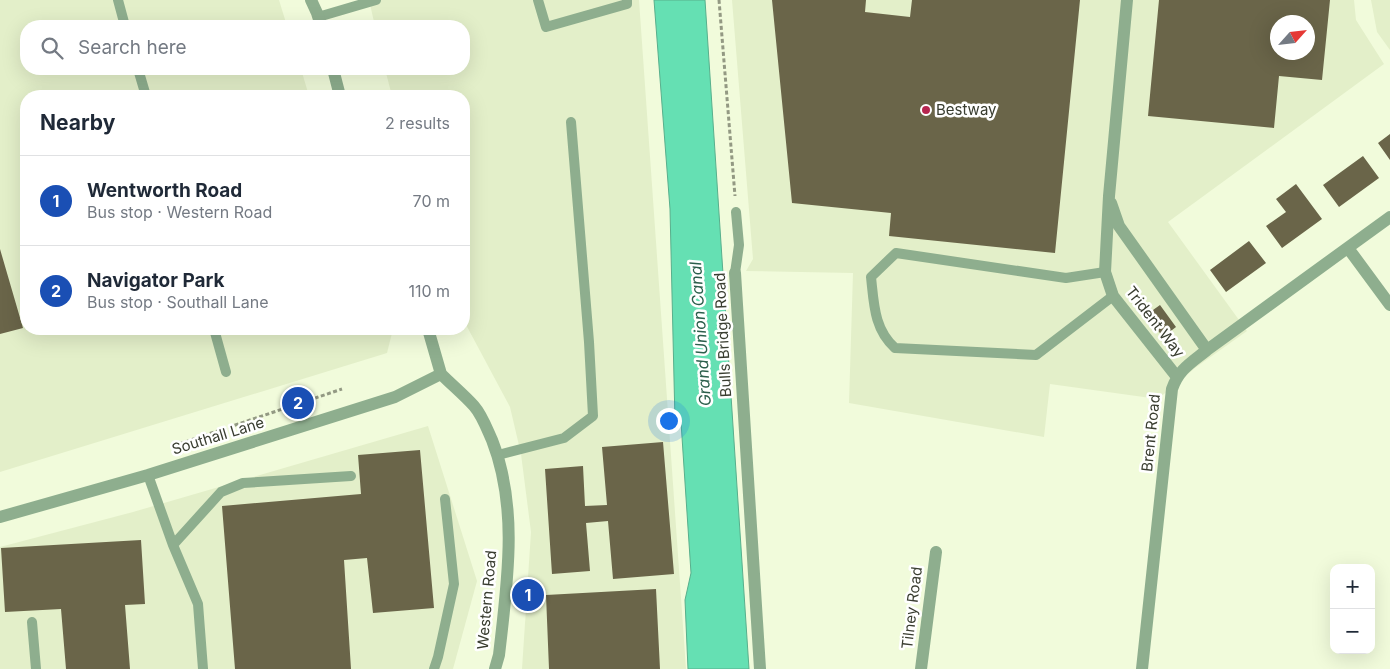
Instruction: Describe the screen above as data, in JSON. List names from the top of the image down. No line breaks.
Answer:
{"streets":{"street":["Trident Way","Bulls Bridge Road","Brent Road","Southall Lane","Western Road","Tilney Road"]},"crossings":[["Trident Way","Brent Road"],["Southall Lane","Western Road"]],"water":["Grand Union Canal"],"places":["Bestway"],"north":"top right","page":{"search":"Search here","heading":["Nearby","2 results"],"list":[{"mark":"1","name":"Wentworth Road","note":"Bus stop · Western Road","value":"70 m"},{"mark":"2","name":"Navigator Park","note":"Bus stop · Southall Lane","value":"110 m"}],"pins":["2","1"],"map_buttons":["+","−"]}}
